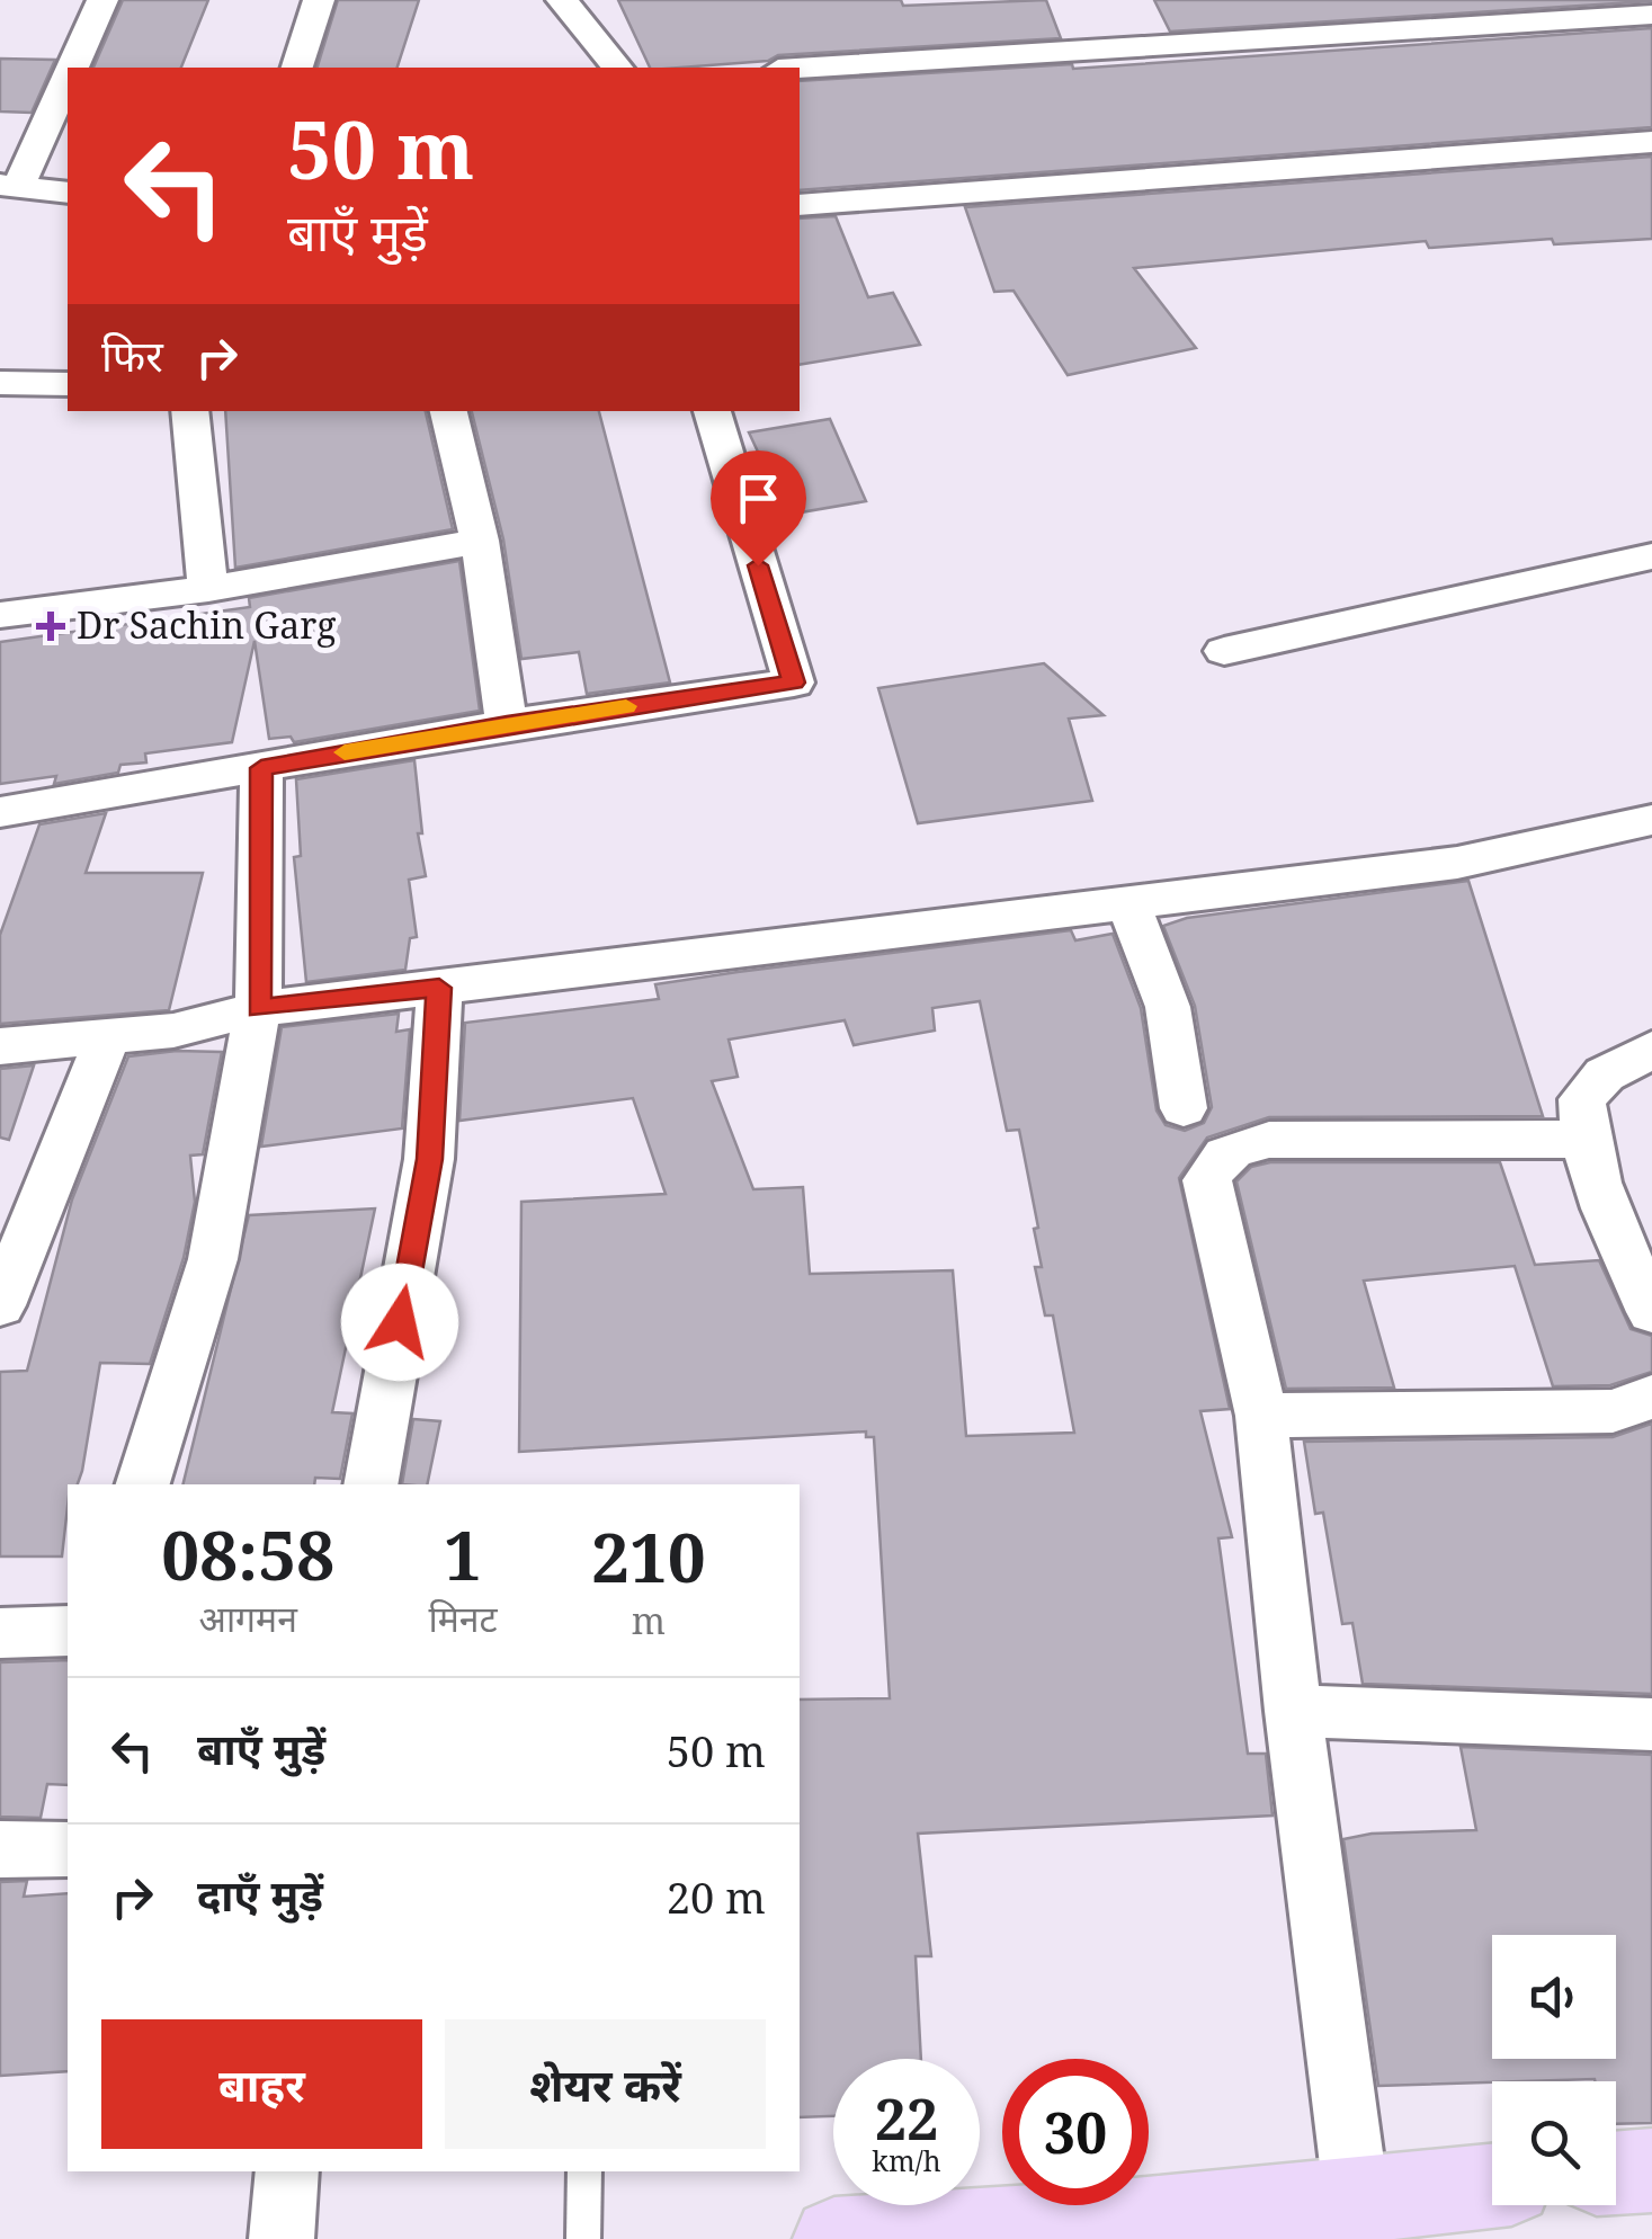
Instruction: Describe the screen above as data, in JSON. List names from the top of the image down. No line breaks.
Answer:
{"places":{"health":["Dr Sachin Garg"]},"page":{"turn":["50 m","बाएँ मुड़ें"],"then":"फिर","eta":["08:58","आगमन","1","मिनट","210","m"],"list":[{"name":"बाएँ मुड़ें","value":"50 m"},{"name":"दाएँ मुड़ें","value":"20 m"}],"buttons":["बाहर","शेयर करें"],"speed":"22 km/h","limit":"30"}}
